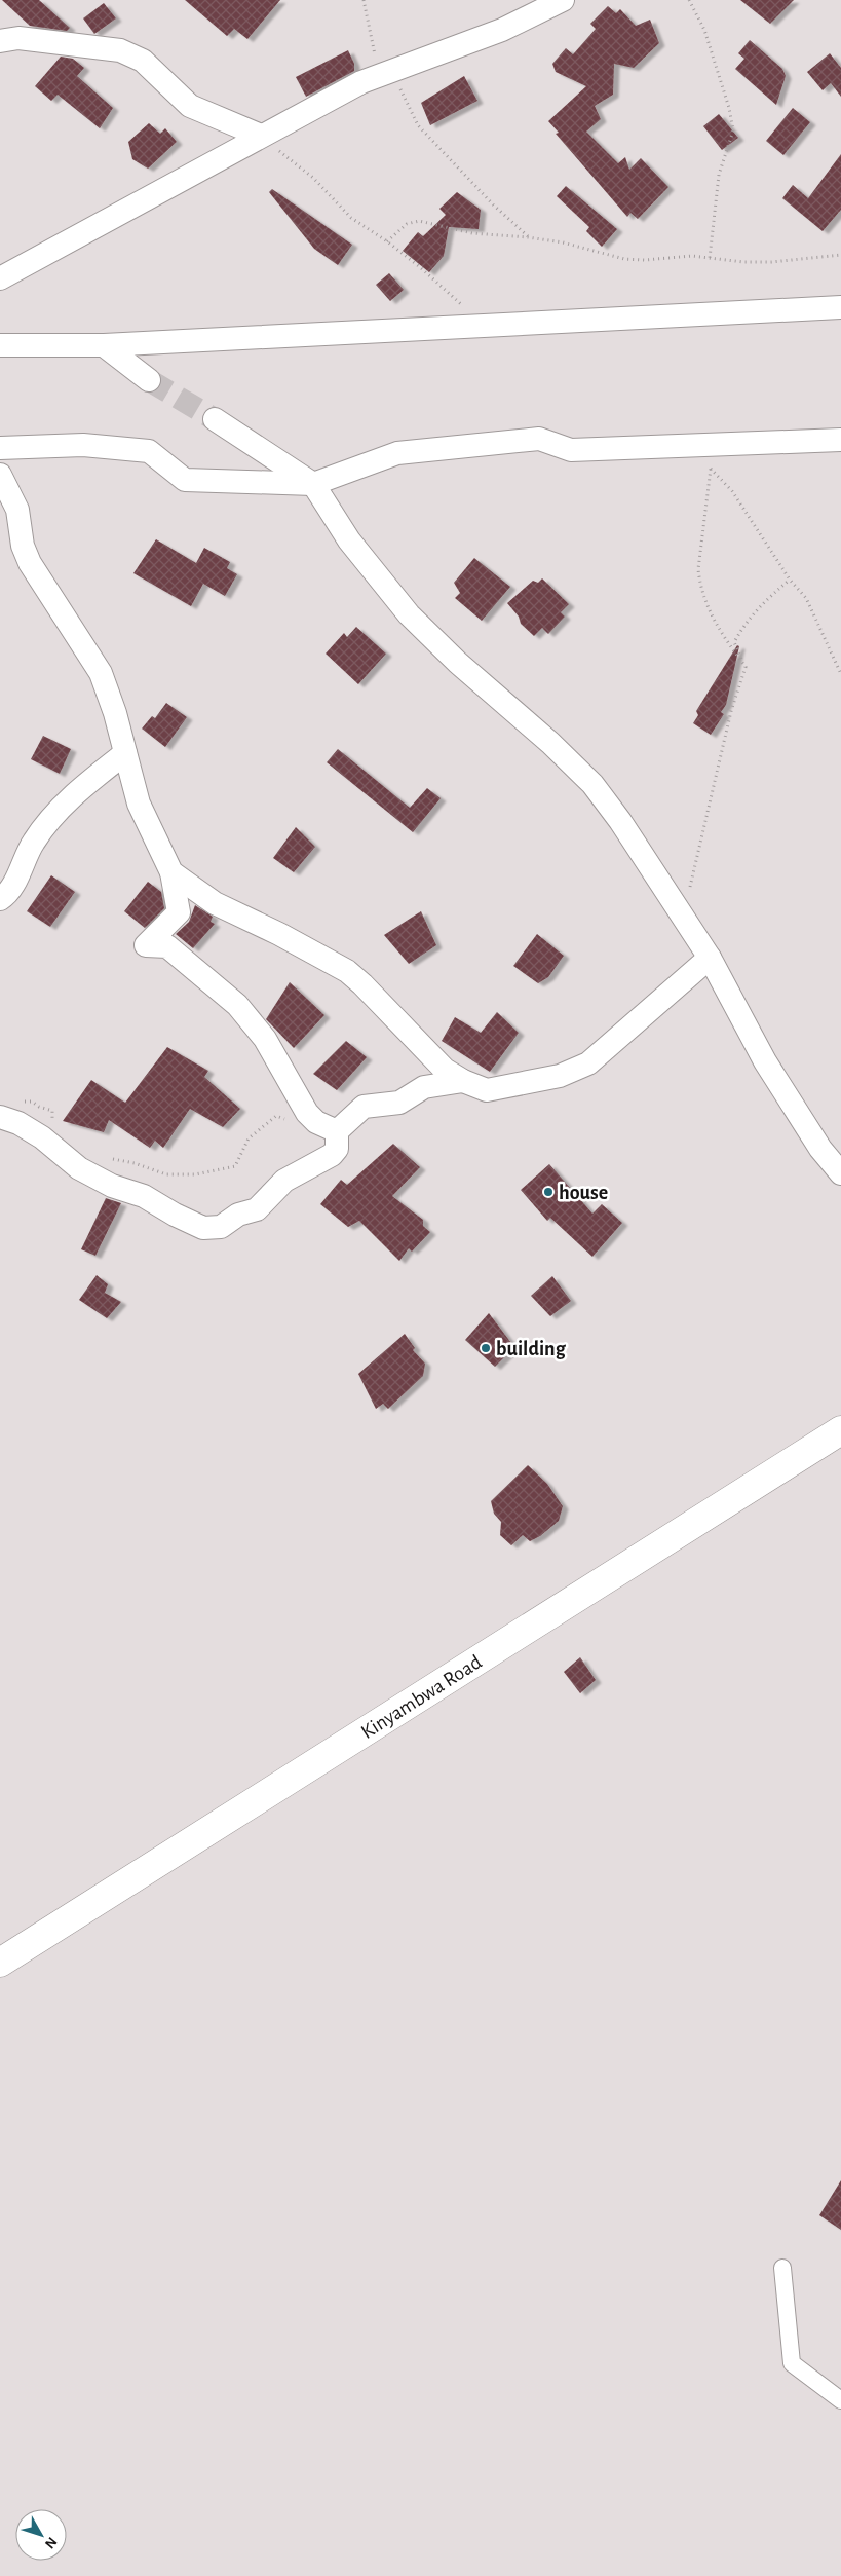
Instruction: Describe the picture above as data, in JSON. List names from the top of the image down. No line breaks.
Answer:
{"streets":{"street":["Kinyambwa Road"]},"places":["house","building"],"north":"bottom right"}
